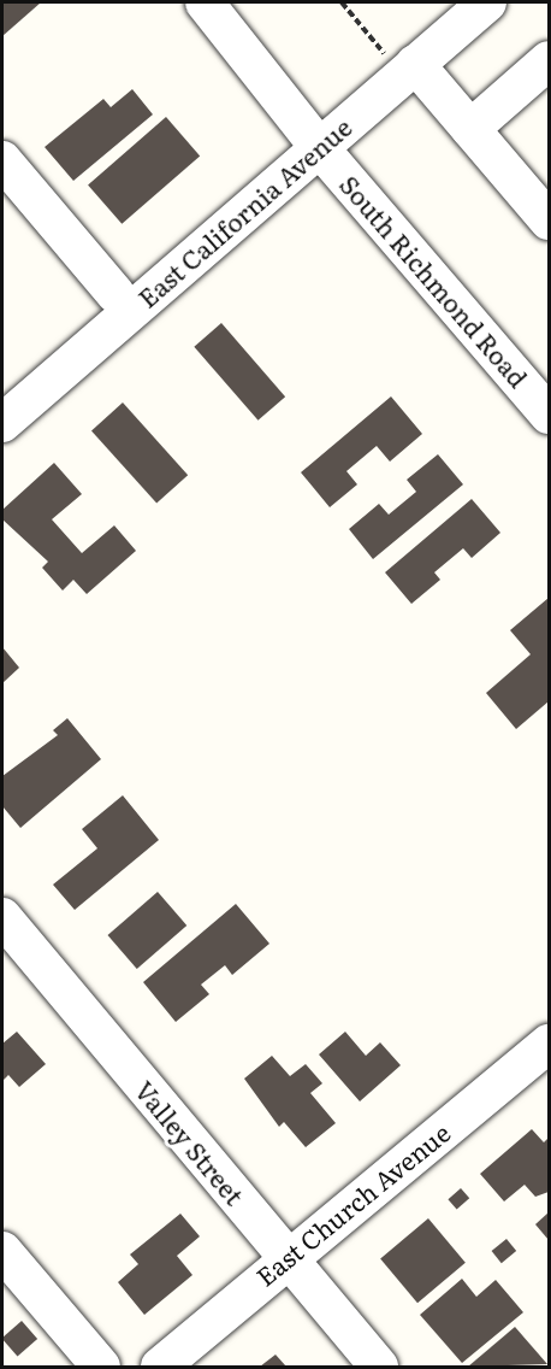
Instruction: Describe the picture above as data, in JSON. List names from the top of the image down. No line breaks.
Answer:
{"streets":{"street":["East California Avenue","South Richmond Road","Valley Street","East Church Avenue"]},"crossings":[["East California Avenue","South Richmond Road"],["Valley Street","East Church Avenue"]]}
